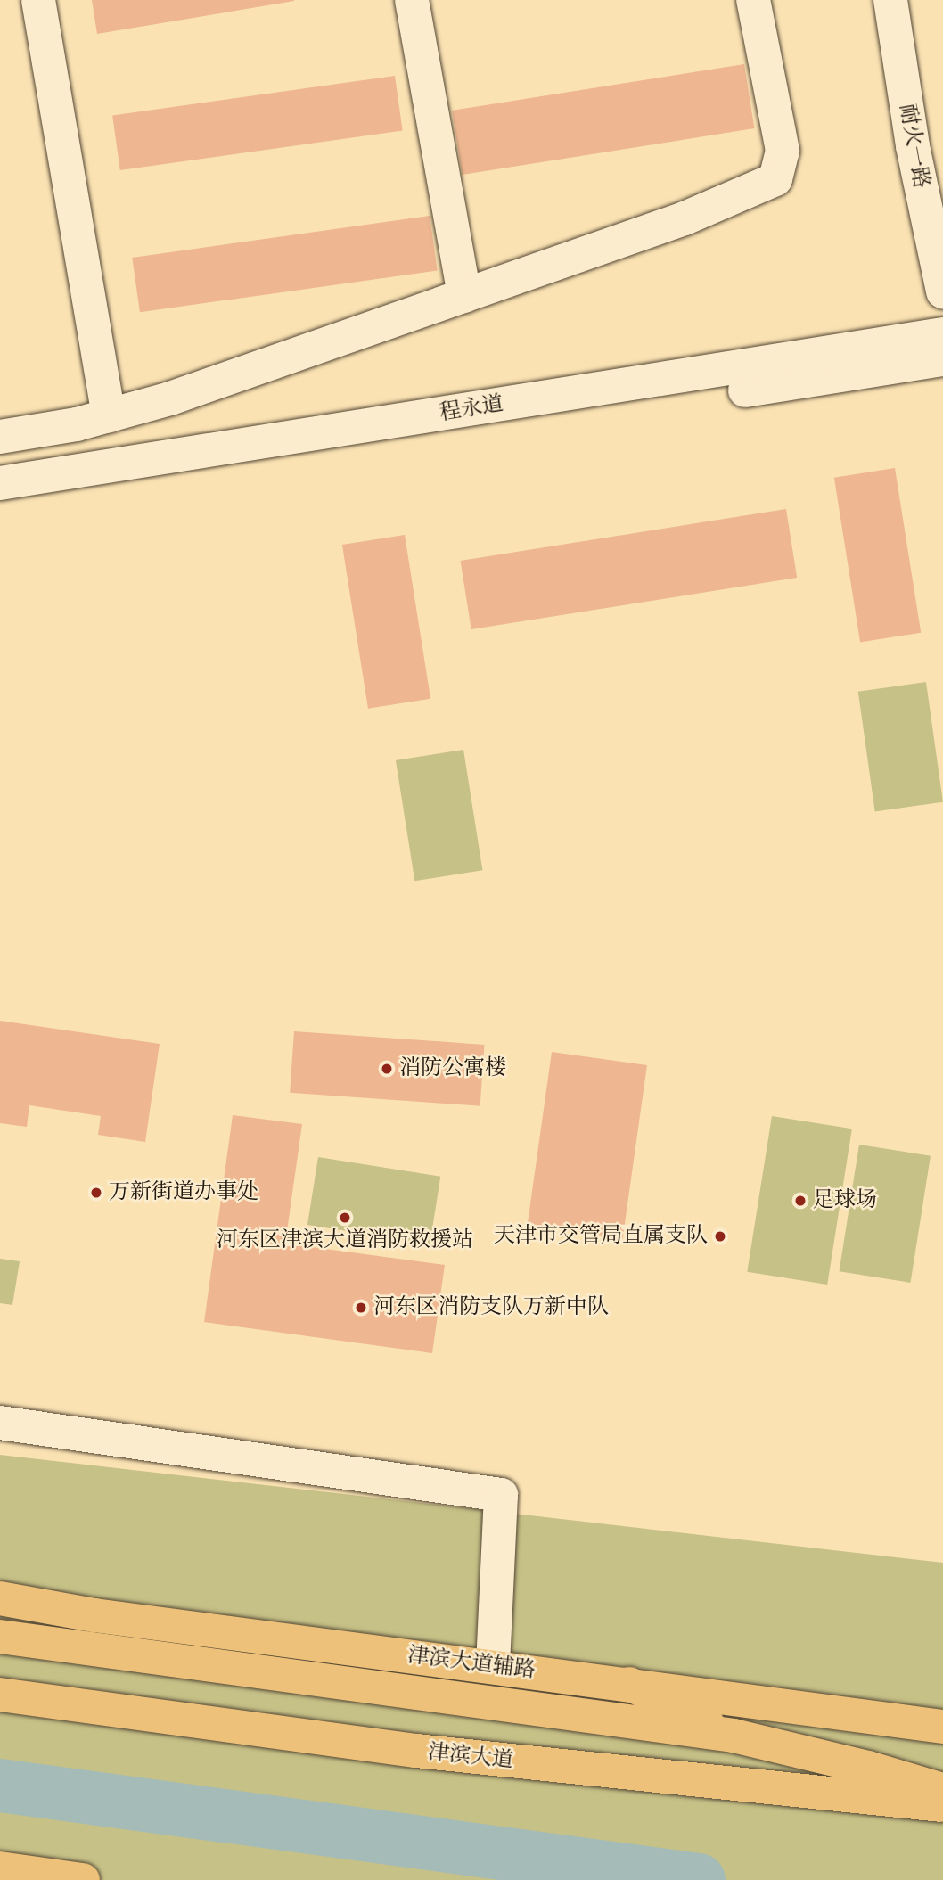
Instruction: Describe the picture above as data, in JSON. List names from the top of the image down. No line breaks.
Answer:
{"streets":{"main road":["津滨大道辅路","津滨大道"],"street":["耐火一路","程永道"]},"places":["消防公寓楼","万新街道办事处","足球场","河东区津滨大道消防救援站","天津市交管局直属支队","河东区消防支队万新中队"]}
